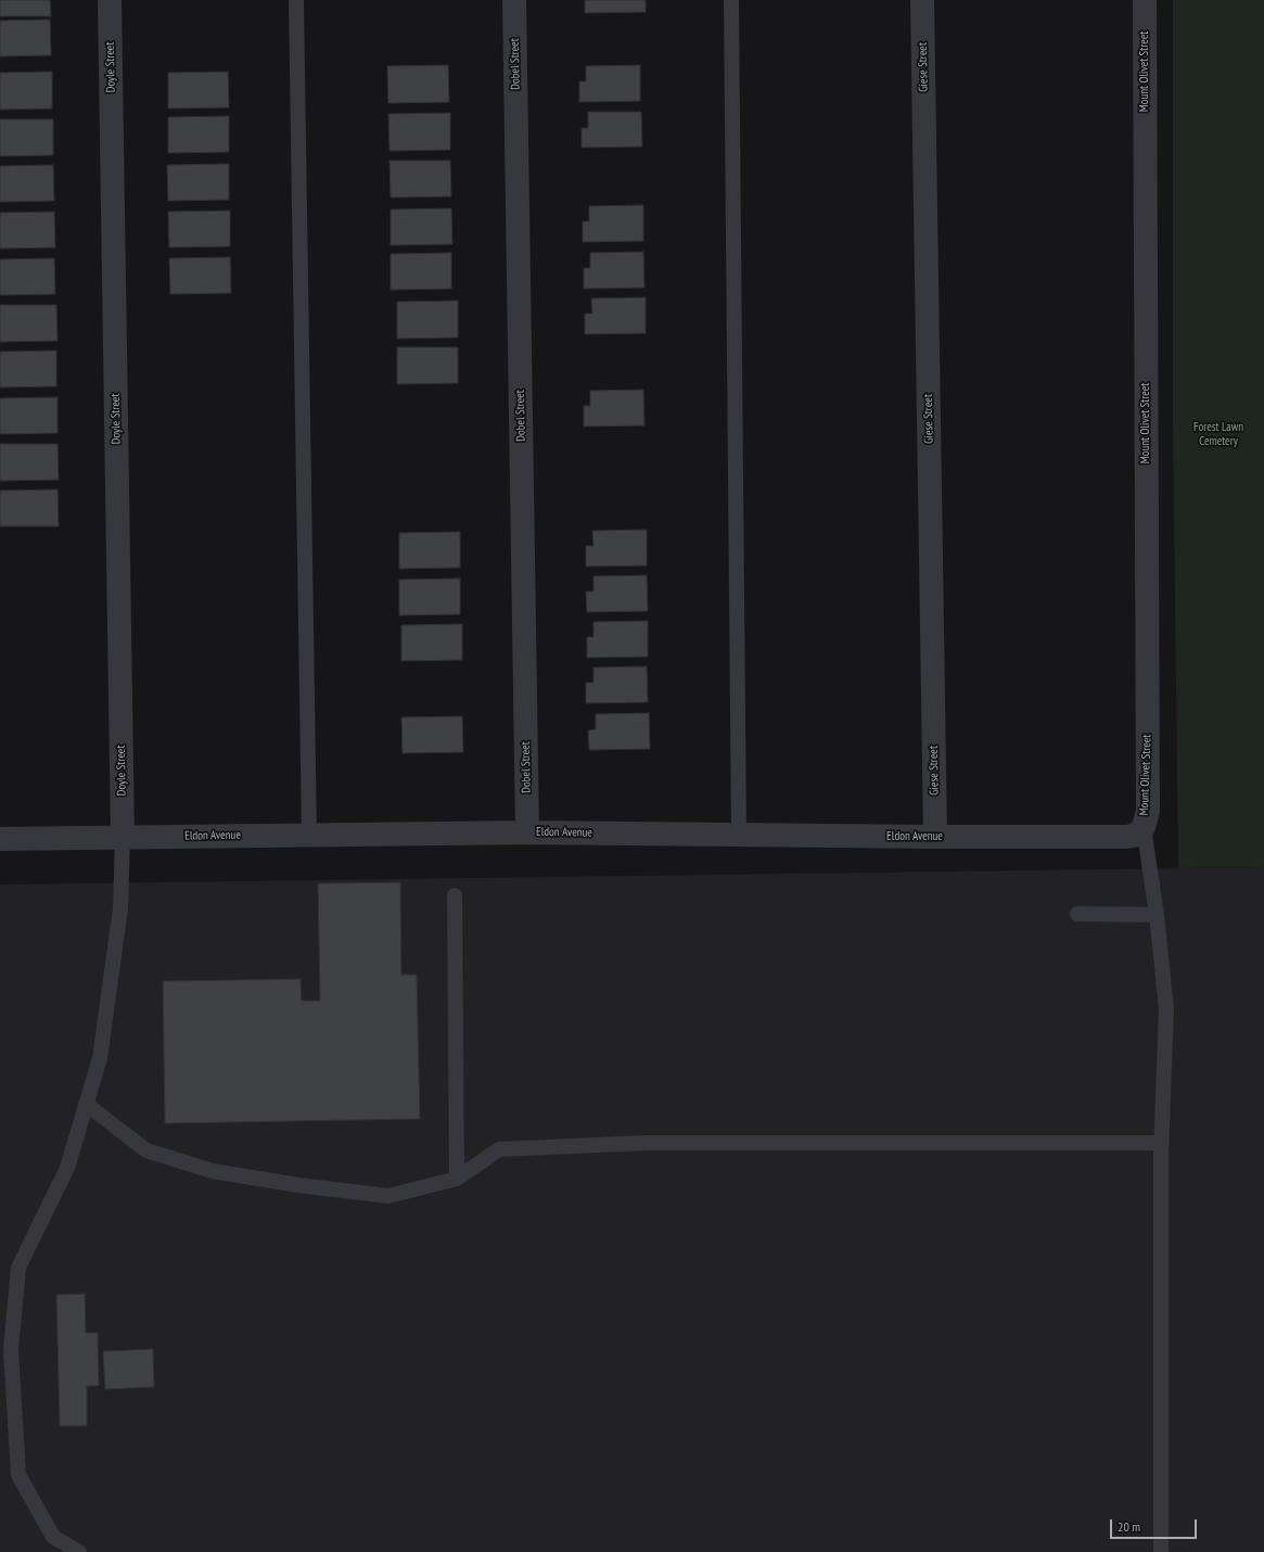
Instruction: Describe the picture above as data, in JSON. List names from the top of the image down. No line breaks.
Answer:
{"streets":{"street":["Dobel Street","Doyle Street","Giese Street","Mount Olivet Street","Eldon Avenue"]},"crossings":[["Dobel Street","Eldon Avenue"],["Doyle Street","Eldon Avenue"],["Giese Street","Eldon Avenue"],["Mount Olivet Street","Eldon Avenue"]],"parks":["Forest Lawn Cemetery"],"scale_bar":"20 m"}
